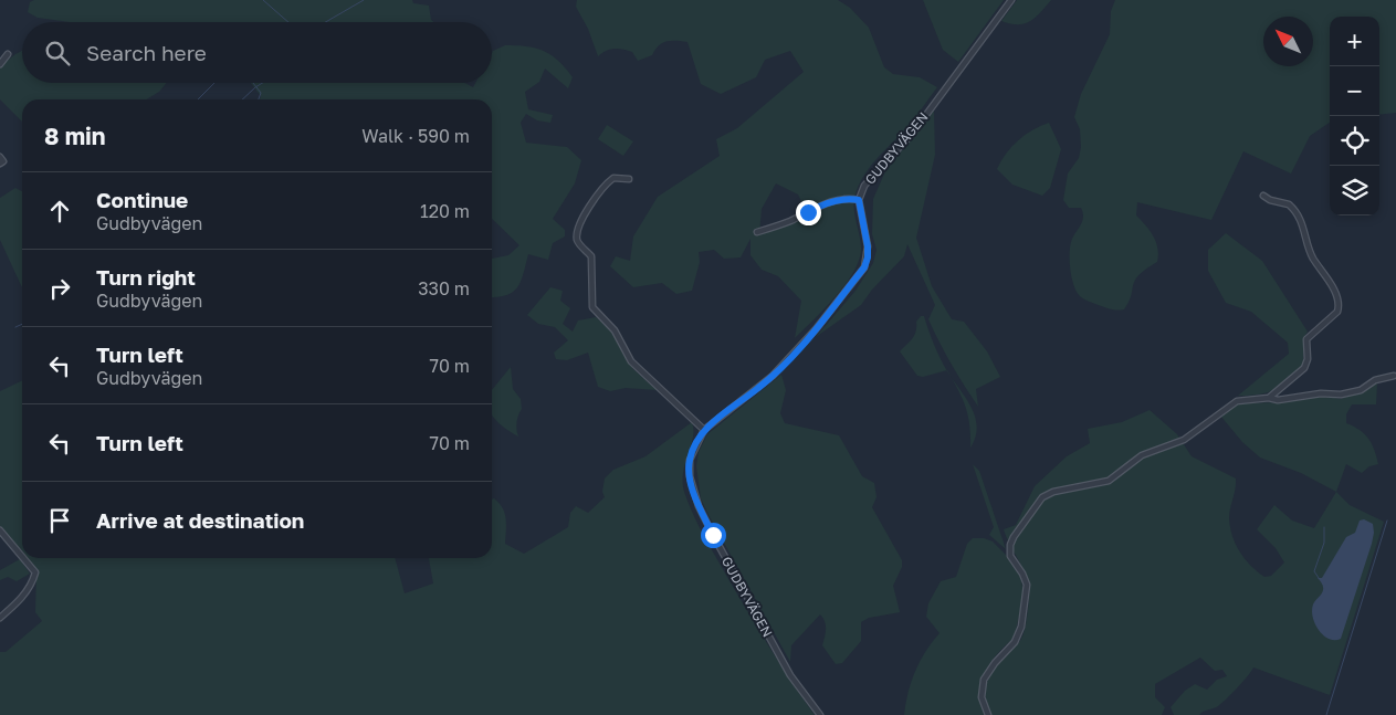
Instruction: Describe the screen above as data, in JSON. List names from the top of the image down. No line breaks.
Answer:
{"streets":{"street":["GUDBYVÄGEN"]},"north":"top left","page":{"map_buttons":["+","−"],"search":"Search here","heading":["8 min","Walk · 590 m"],"list":[["Continue","Gudbyvägen","120 m"],["Turn right","Gudbyvägen","330 m"],["Turn left","Gudbyvägen","70 m"],["Turn left","70 m"],"Arrive at destination"]}}
